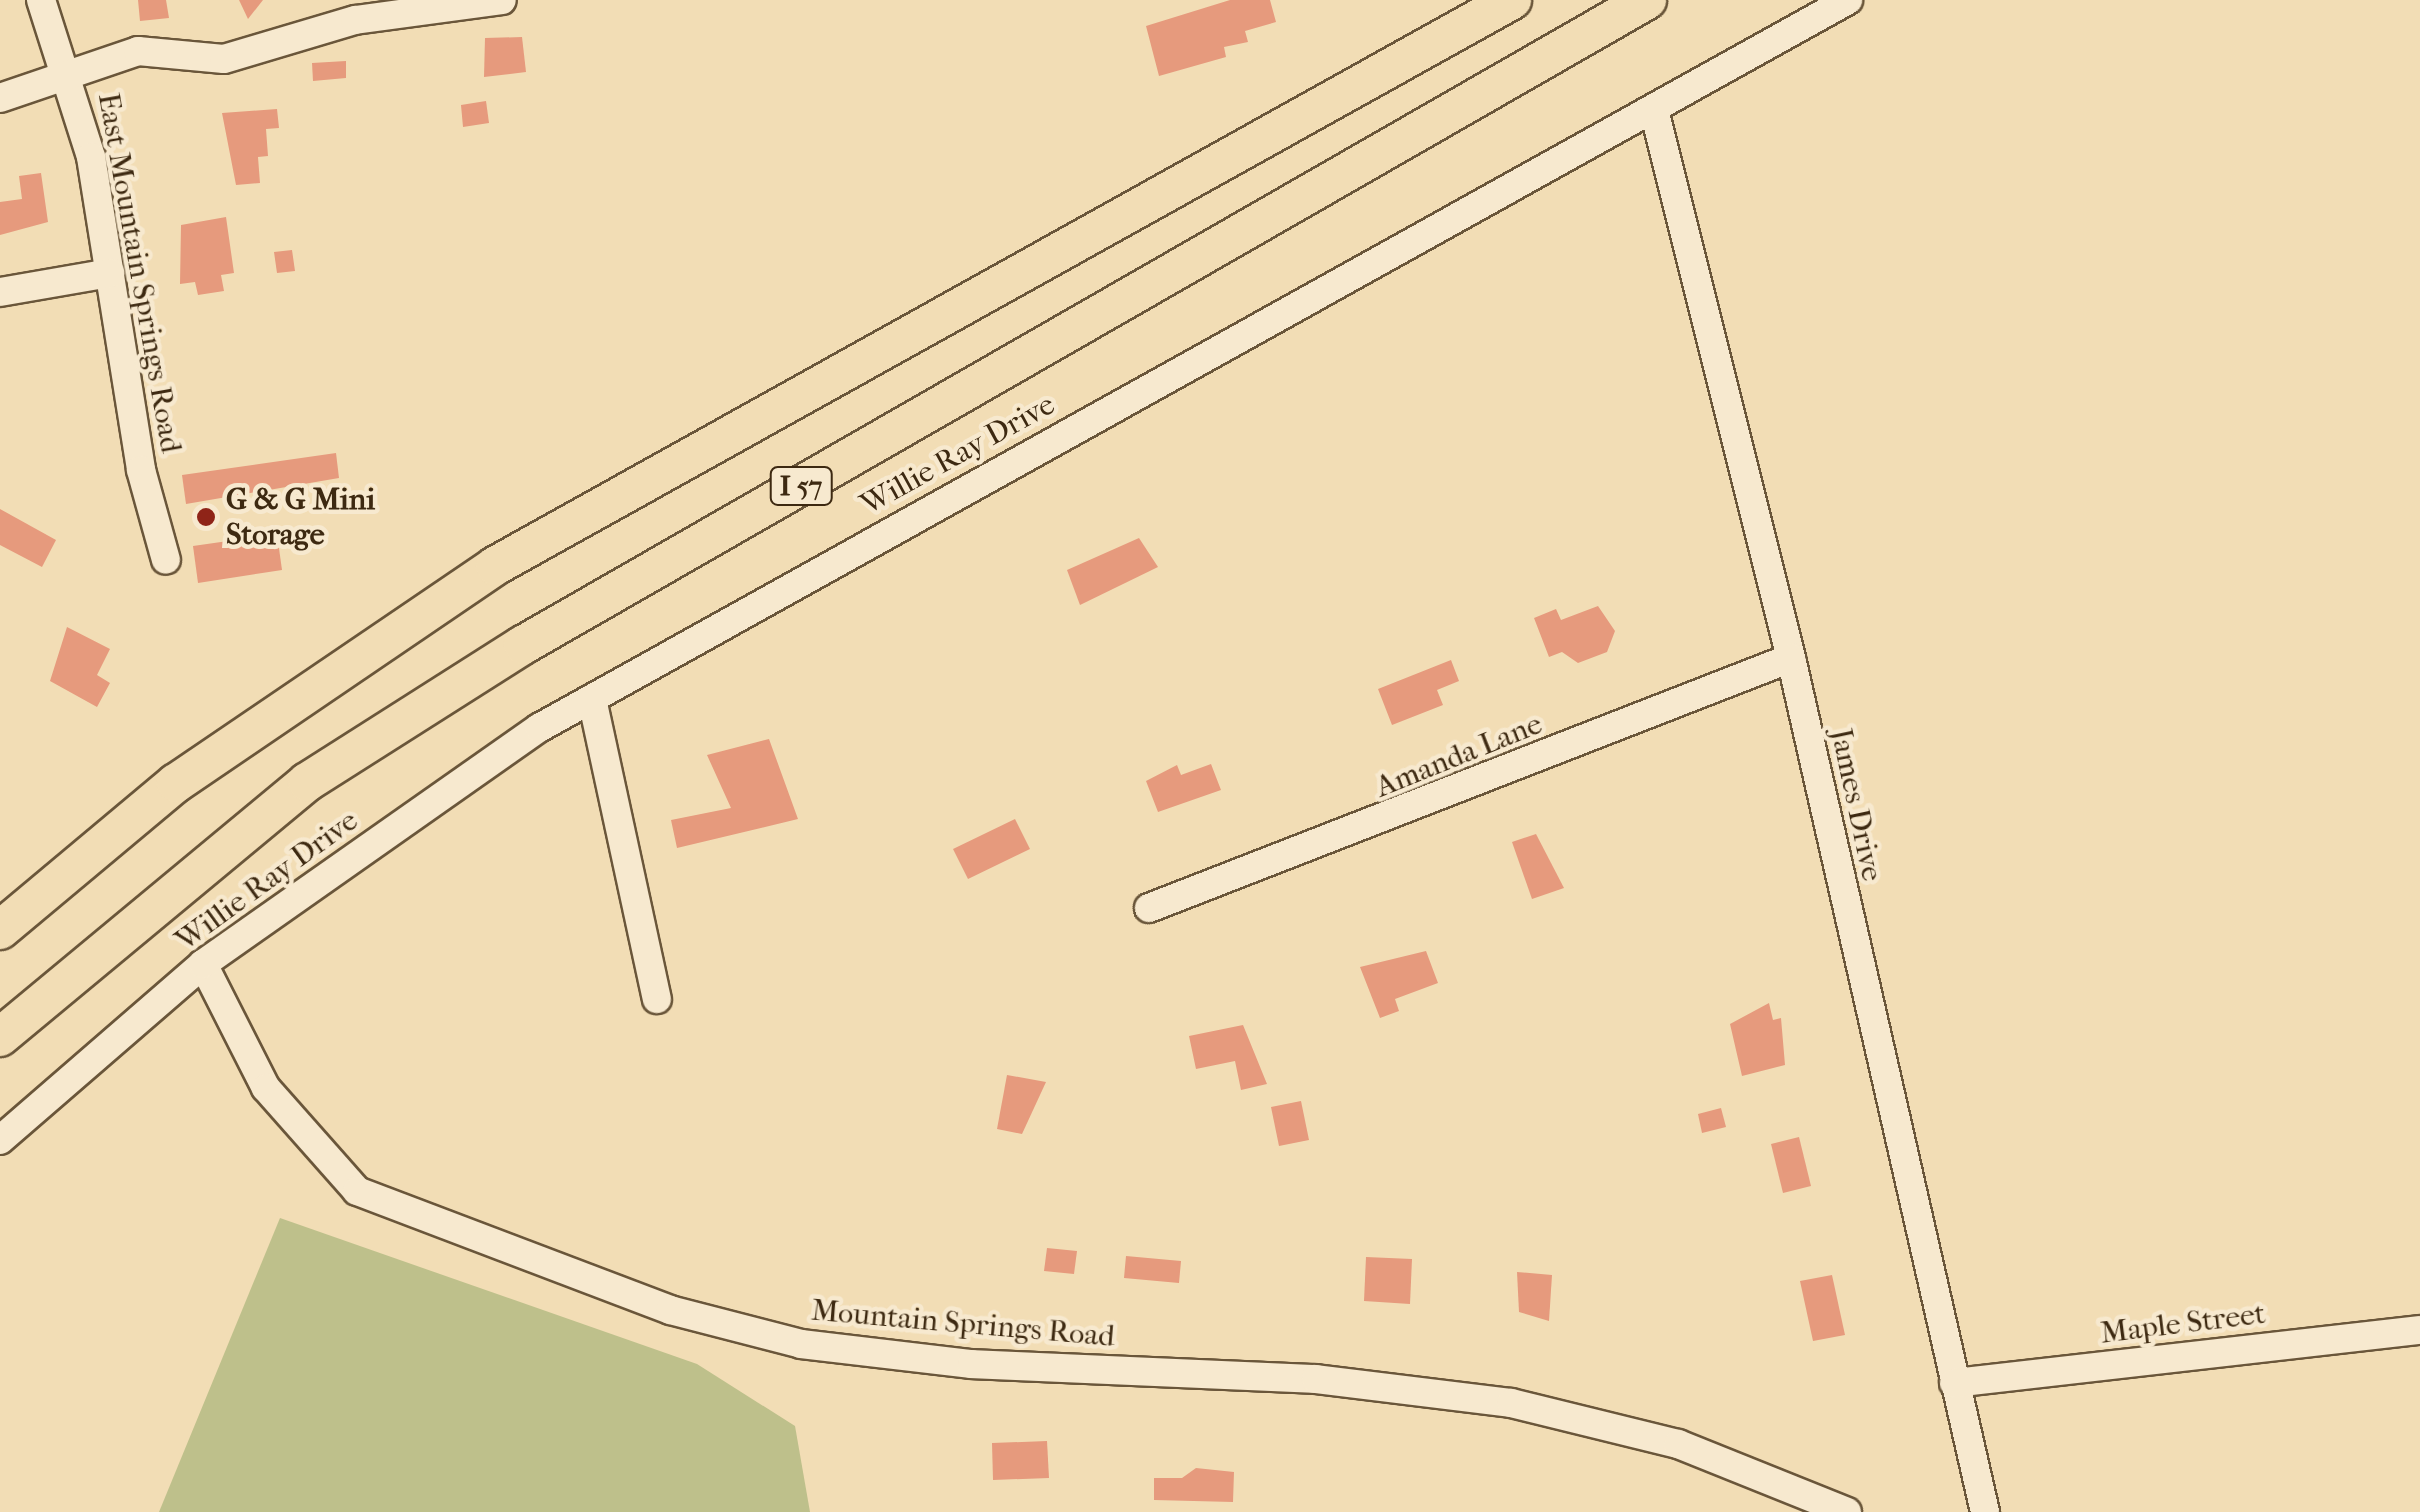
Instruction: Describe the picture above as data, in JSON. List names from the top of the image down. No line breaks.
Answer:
{"streets":{"highway":["I 57"],"street":["East Mountain Springs Road","Willie Ray Drive","Amanda Lane","James Drive","Mountain Springs Road","Maple Street"]},"crossings":[["Willie Ray Drive","James Drive"],["Willie Ray Drive","Mountain Springs Road"],["Amanda Lane","James Drive"],["James Drive","Maple Street"]],"places":["G & G Mini Storage"]}
